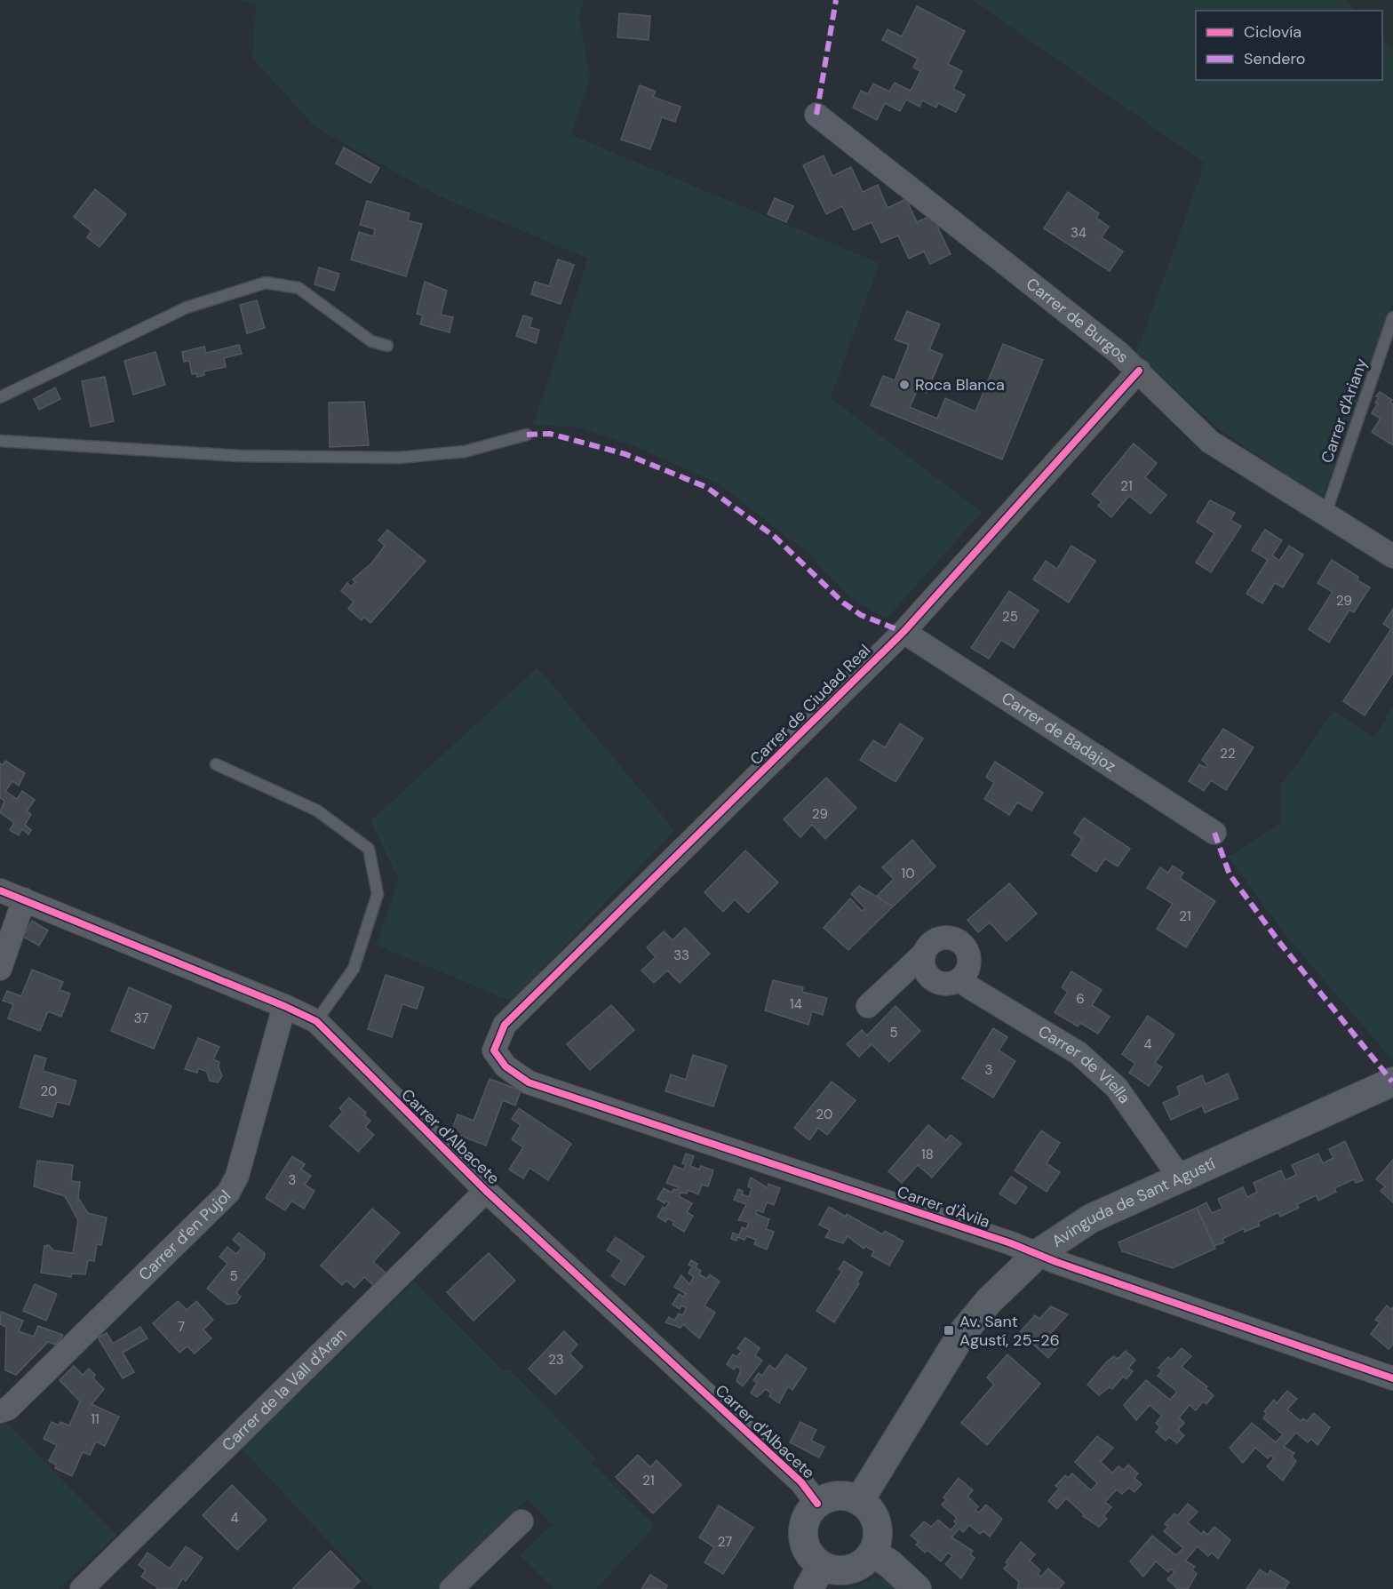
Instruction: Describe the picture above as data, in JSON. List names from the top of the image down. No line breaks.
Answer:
{"streets":{"street":["Carrer de Burgos","Carrer de Ciudad Real","Carrer de Badajoz","Carrer de Viella","Carrer d'Albacete","Avinguda de Sant Agustí","Carrer d'Àvila","Carrer d'en Pujol","Carrer de la Vall d'Aran"],"lane":["Carrer d'Ariany"]},"crossings":[["Carrer de Burgos","Carrer d'Ariany"],["Carrer de Burgos","Carrer de Ciudad Real"],["Carrer de Ciudad Real","Carrer de Badajoz"],["Carrer de Ciudad Real","Carrer d'Àvila"],["Carrer de Viella","Avinguda de Sant Agustí"],["Carrer d'Albacete","Avinguda de Sant Agustí"],["Carrer d'Albacete","Carrer d'en Pujol"],["Carrer d'Albacete","Carrer de la Vall d'Aran"],["Avinguda de Sant Agustí","Carrer d'Àvila"]],"places":{"other":["Roca Blanca"],"transit":["Av. Sant Agustí, 25-26"]},"house_numbers":["34","21","29","25","22","29","10","21","33","6","14","37","5","4","3","20","20","18","3","5","7","23","11","21","4","27"],"legend":["Ciclovía","Sendero"]}
